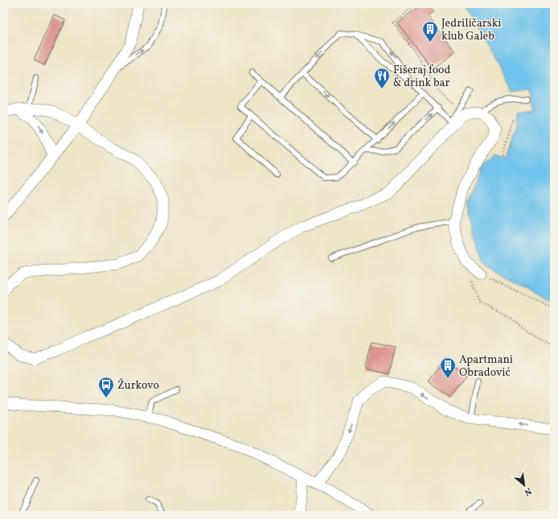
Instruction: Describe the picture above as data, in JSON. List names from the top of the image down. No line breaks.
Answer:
{"places":{"building":["Jedriličarski klub Galeb","Apartmani Obradović"],"restaurant":["Fišeraj food & drink bar"],"bus stop":["Žurkovo"]},"north":"bottom right"}
